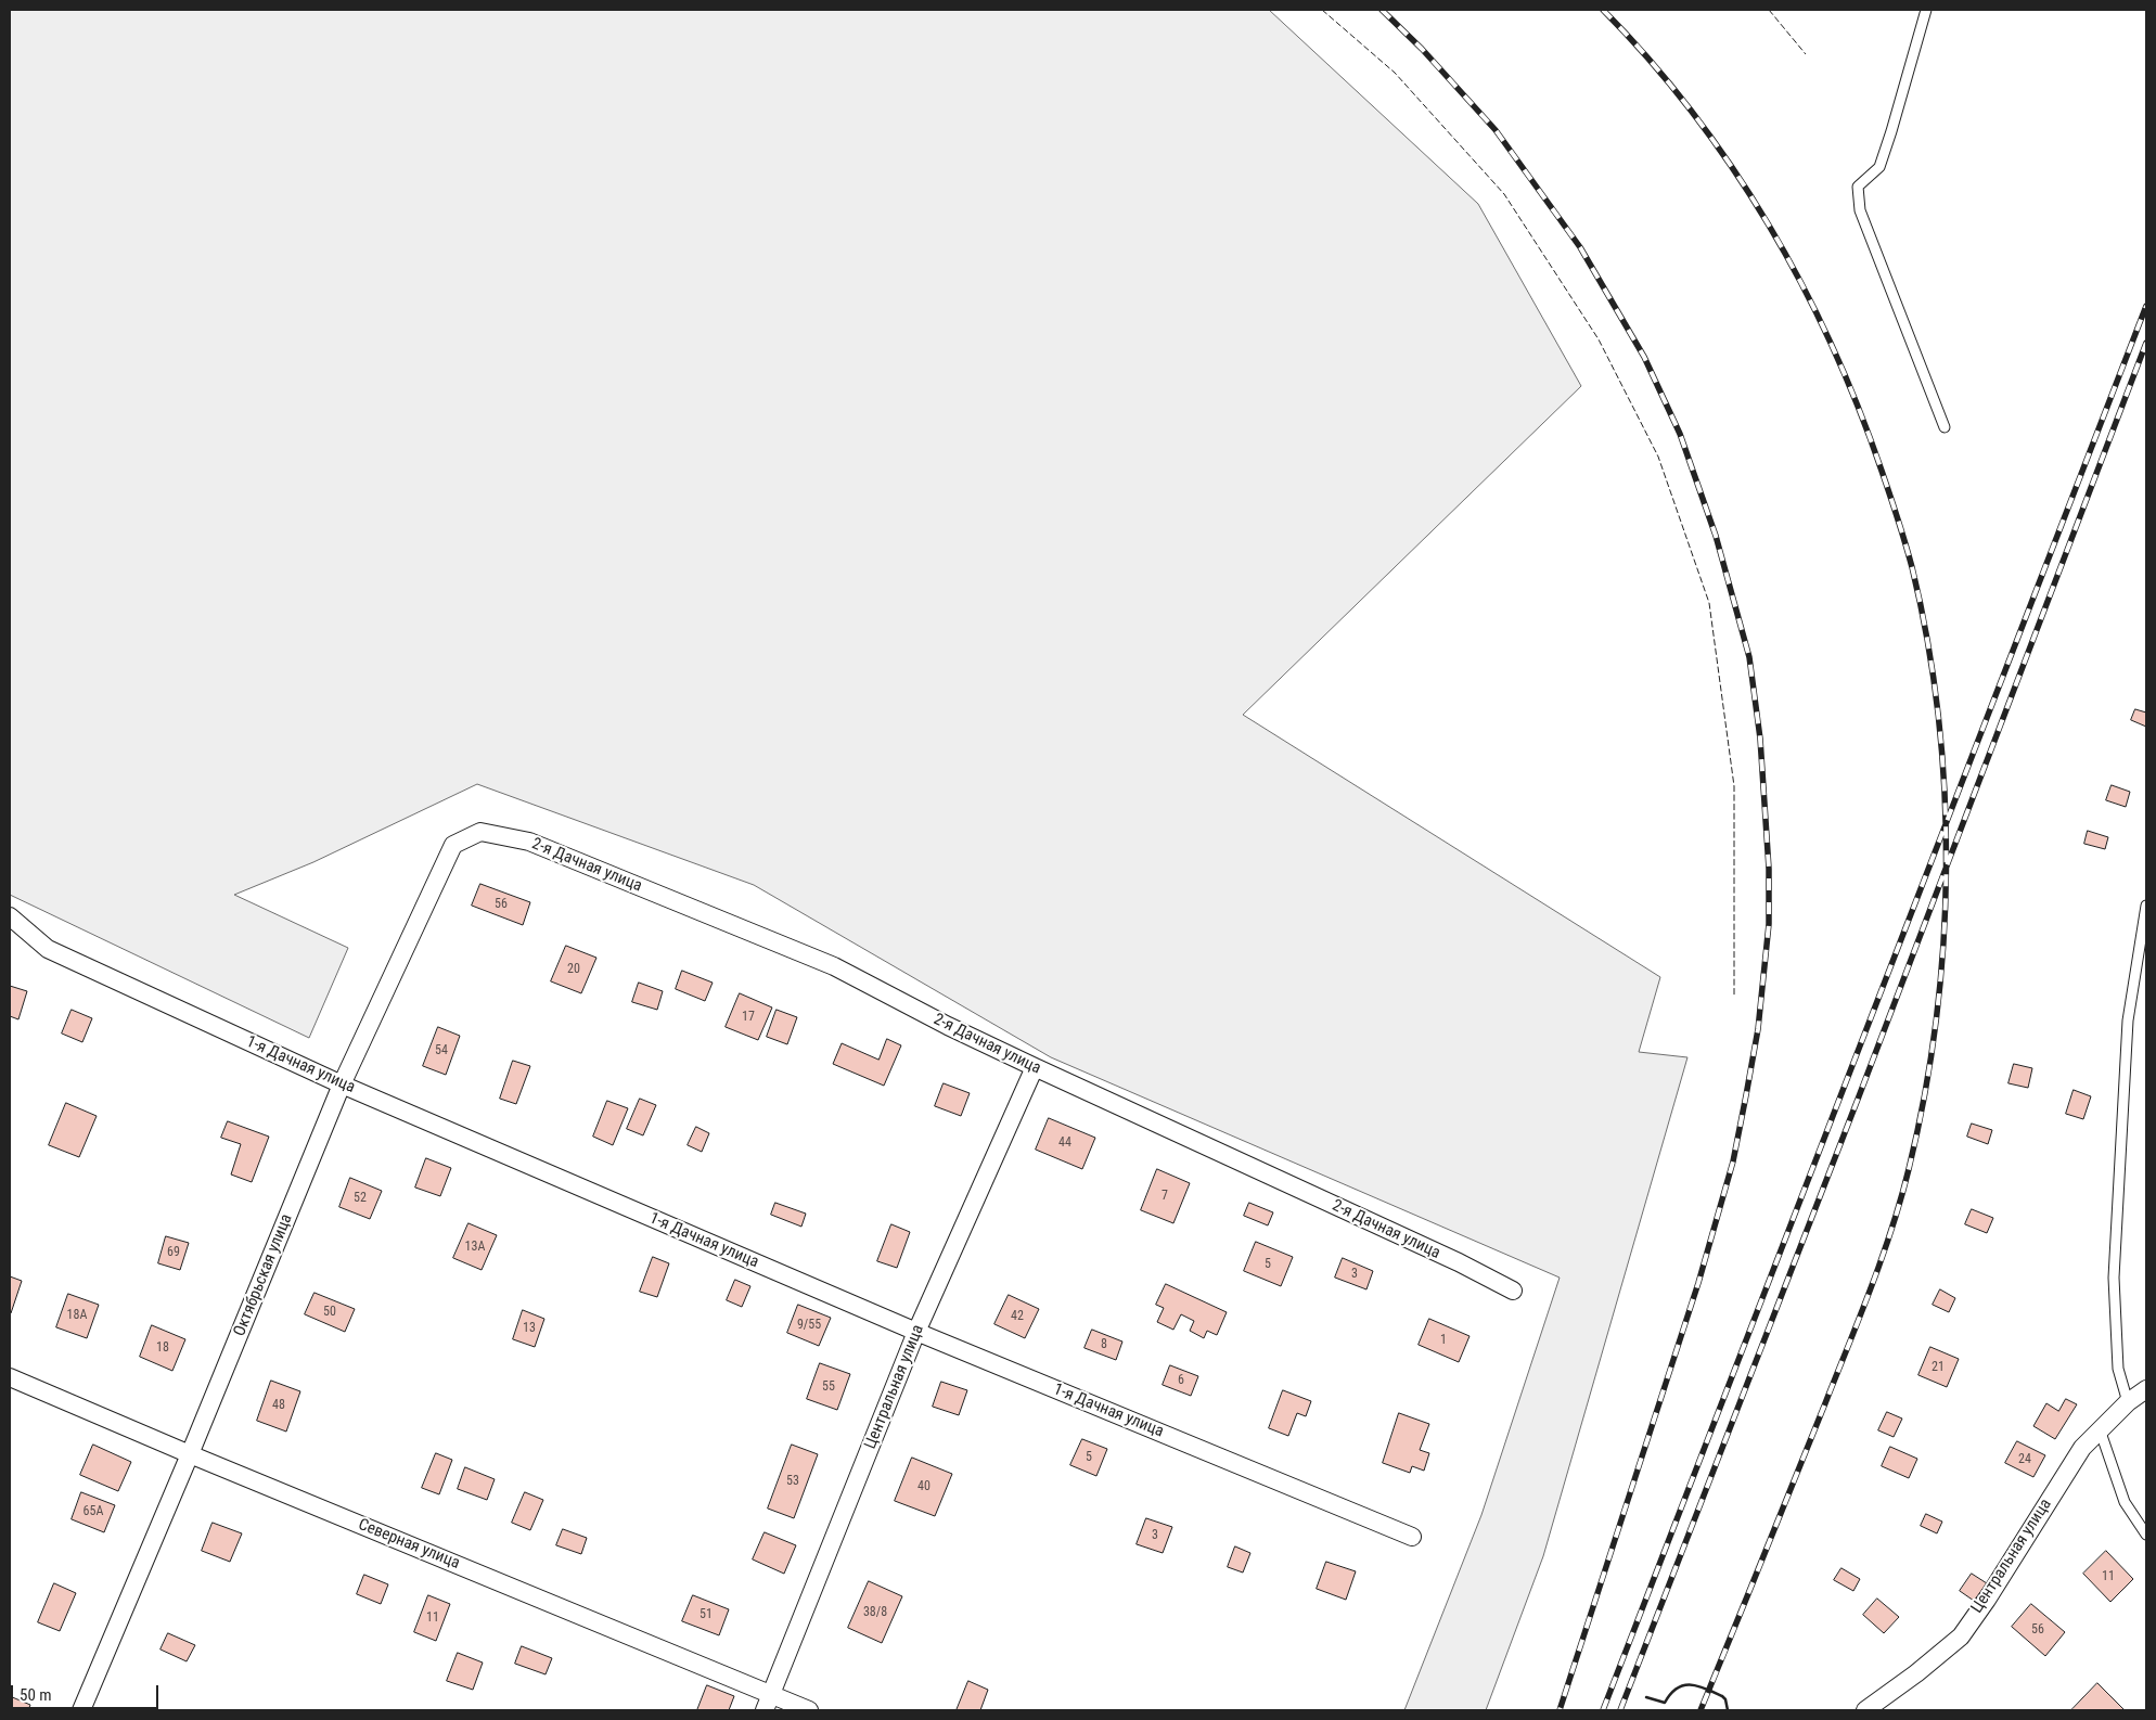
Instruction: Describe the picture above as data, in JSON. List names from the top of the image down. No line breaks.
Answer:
{"streets":{"street":["2-я Дачная улица","1-я Дачная улица","Октябрьская улица","Центральная улица","Северная улица"]},"crossings":[["2-я Дачная улица","Октябрьская улица"],["2-я Дачная улица","Центральная улица"],["1-я Дачная улица","Октябрьская улица"],["1-я Дачная улица","Центральная улица"],["Октябрьская улица","Северная улица"],["Центральная улица","Северная улица"]],"house_numbers":["56","20","17","54","44","7","52","13A","69","5","3","50","18А","42","9/55","13","1","8","18","21","6","55","48","5","24","53","40","65А","3","11","38/8","51","11","56"],"scale_bar":"50 m"}
